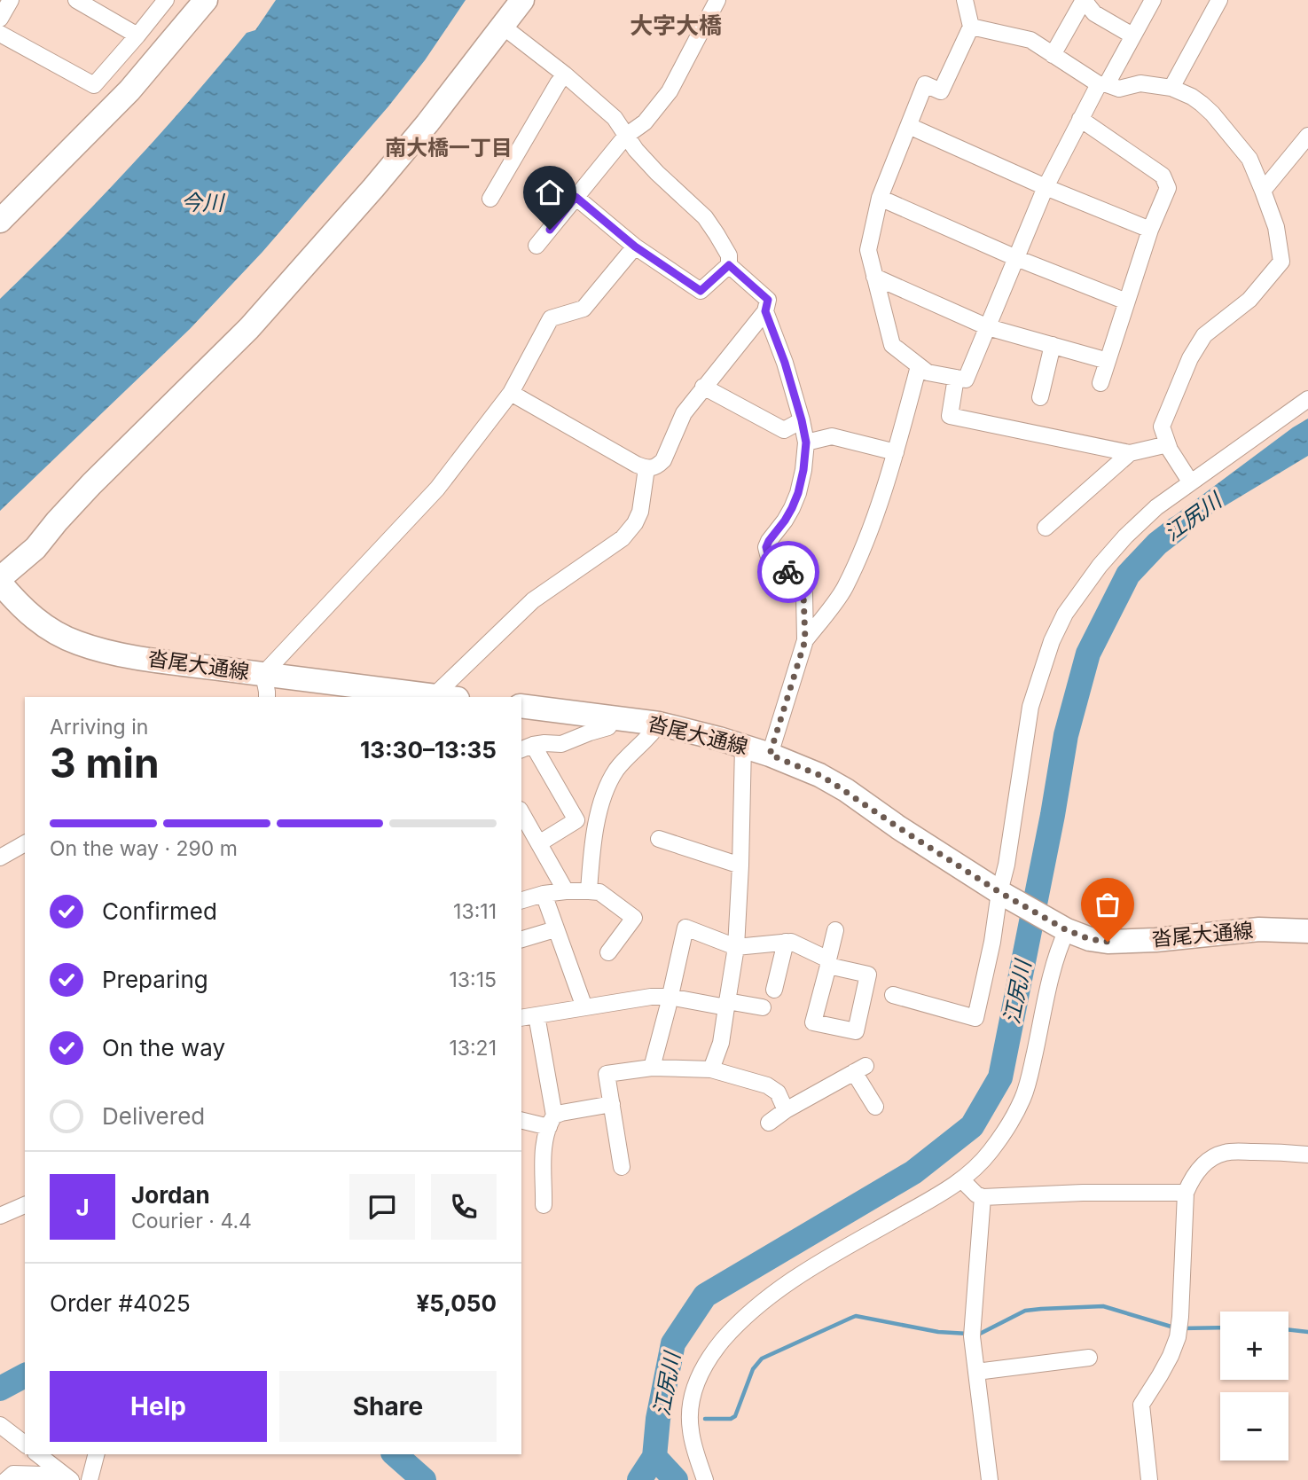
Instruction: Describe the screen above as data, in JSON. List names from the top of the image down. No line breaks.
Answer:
{"streets":{"main road":["沓尾大通線"]},"districts":["大字大橋","南大橋一丁目"],"water":["今川","江尻川"],"page":{"heading":["3 min","Arriving in","13:30–13:35"],"panel":["Jordan","Courier · 4.4","Order #4025","¥5,050"],"bar":"On the way · 290 m","list":[["Confirmed","13:11"],["Preparing","13:15"],["On the way","13:21"],"Delivered"],"round":"J","map_buttons":["+","−"],"buttons":["Help","Share"]}}
